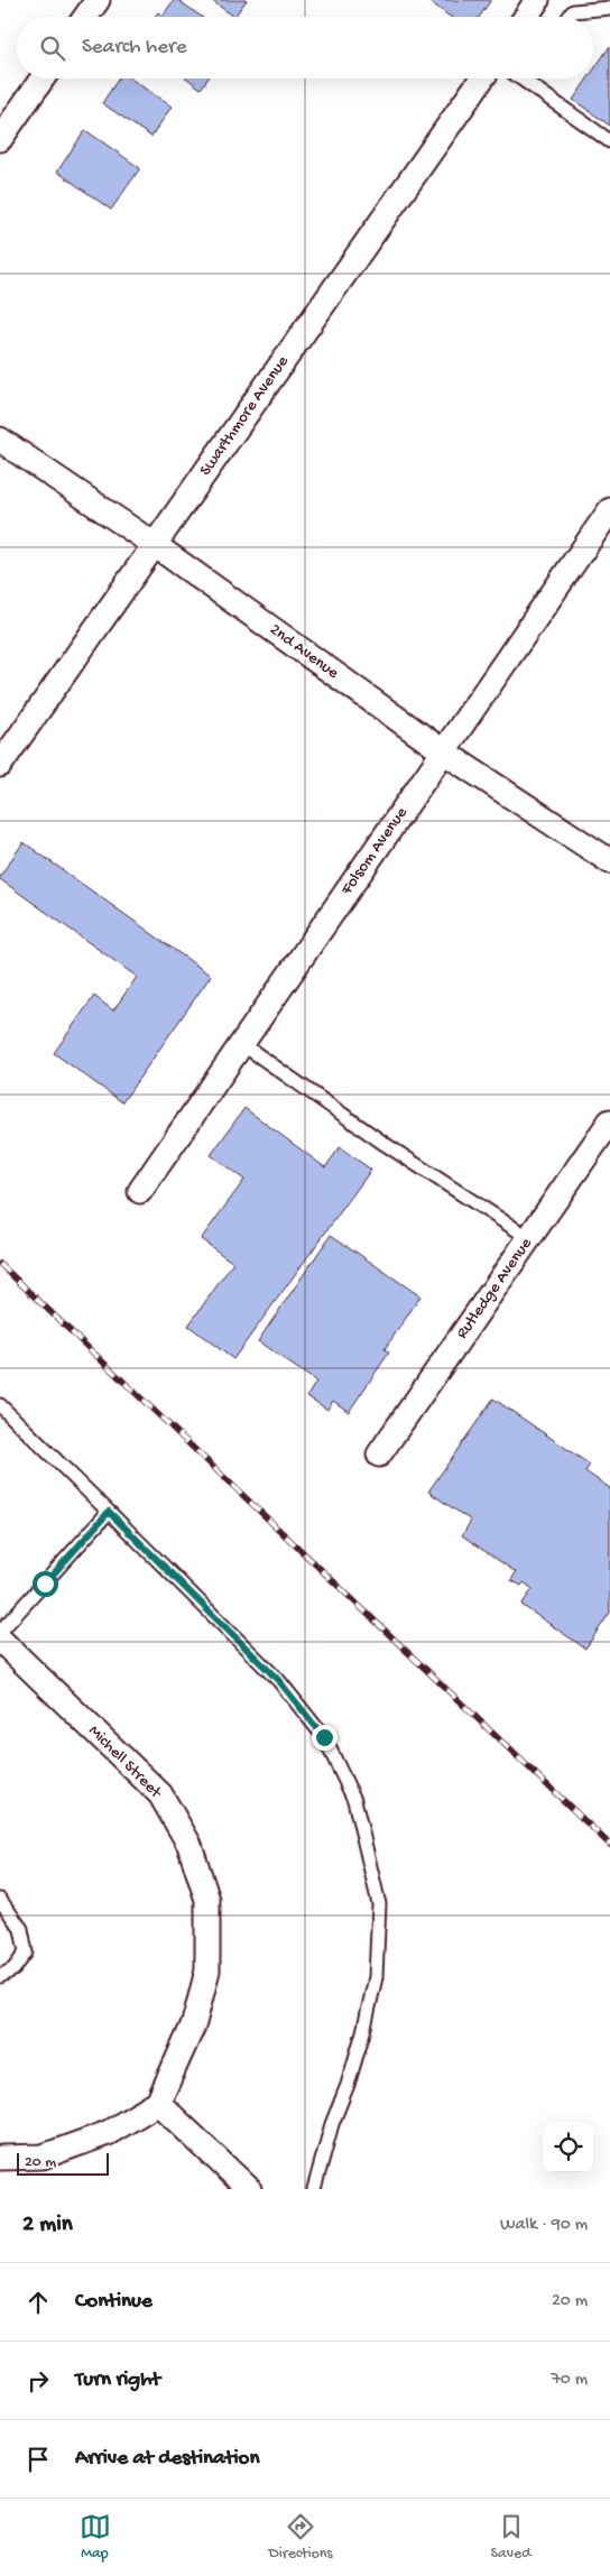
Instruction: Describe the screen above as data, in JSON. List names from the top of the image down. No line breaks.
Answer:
{"streets":{"street":["Swarthmore Avenue","2nd Avenue","Folsom Avenue","Rutledge Avenue","Michell Street"]},"crossings":[["Swarthmore Avenue","2nd Avenue"],["2nd Avenue","Folsom Avenue"]],"scale_bar":"20 m","page":{"search":"Search here","scale":"20 m","heading":["2 min","Walk · 90 m"],"list":[["Continue","20 m"],["Turn right","70 m"],"Arrive at destination"],"nav":["Map","Directions","Saved"]}}
